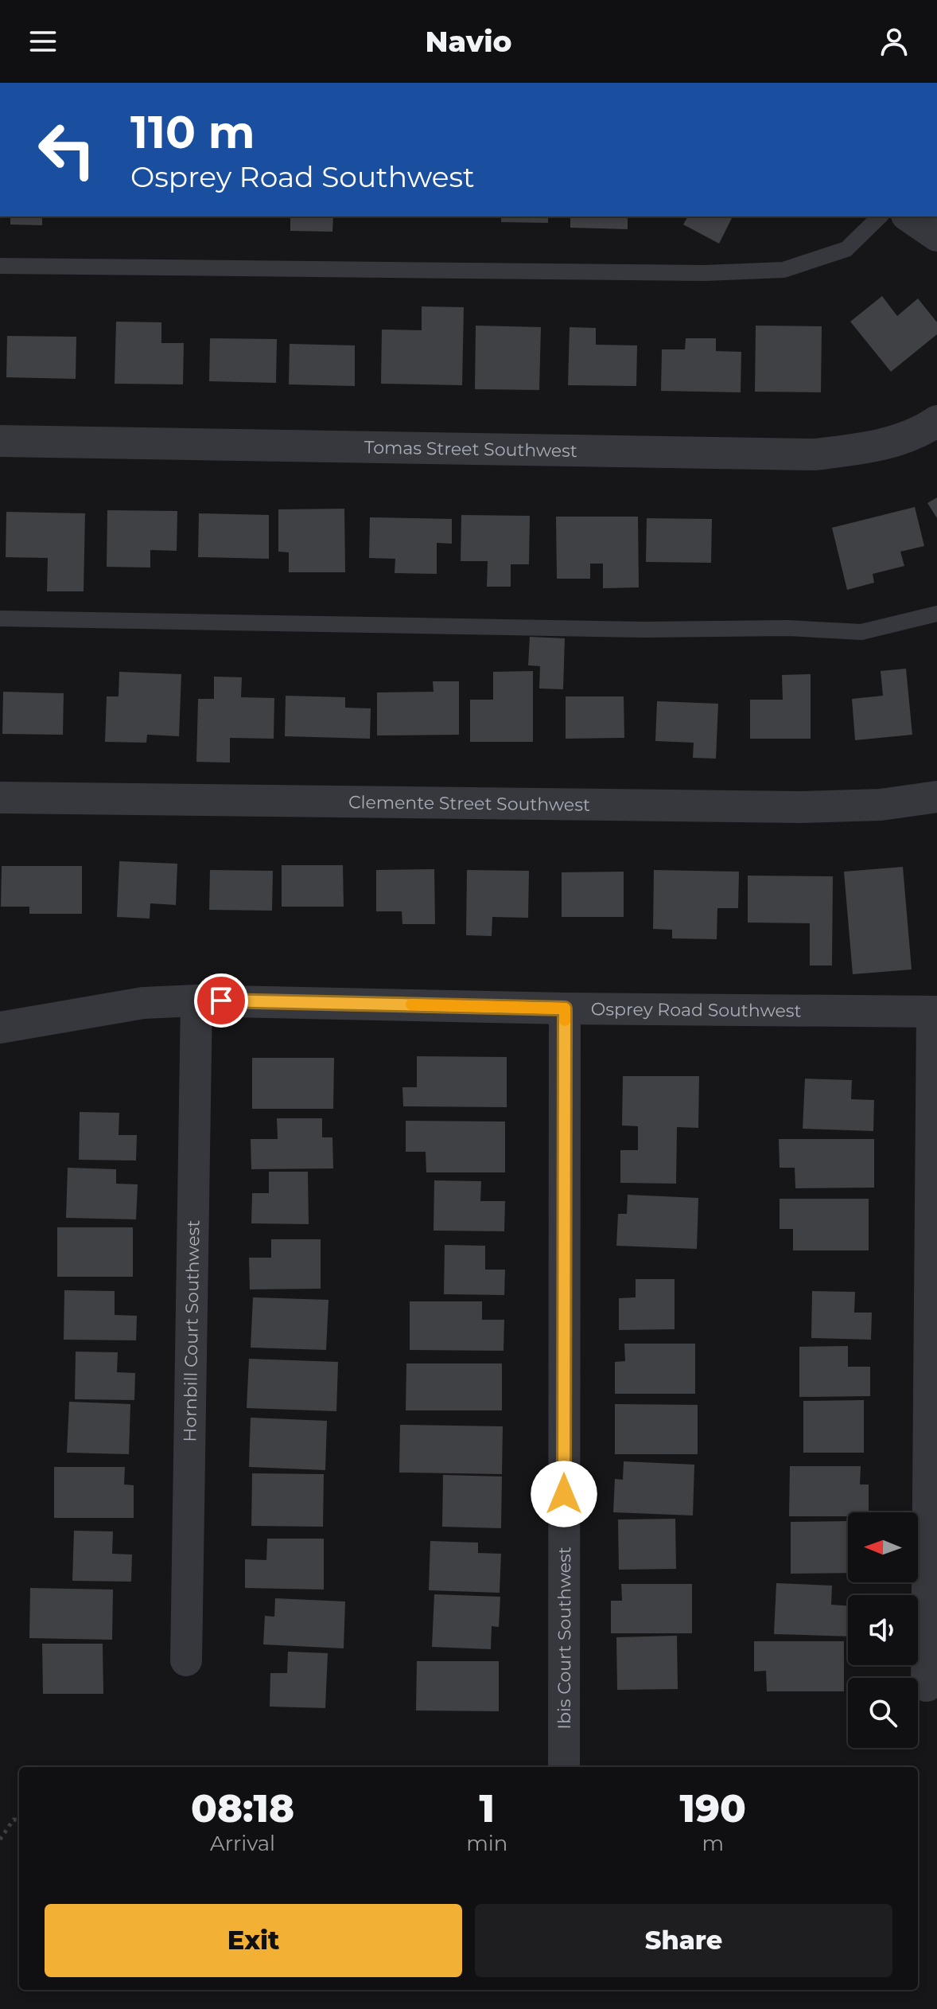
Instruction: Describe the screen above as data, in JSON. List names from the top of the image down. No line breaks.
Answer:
{"streets":{"street":["Tomas Street Southwest","Clemente Street Southwest","Osprey Road Southwest","Hornbill Court Southwest","Ibis Court Southwest"]},"crossings":[["Osprey Road Southwest","Hornbill Court Southwest"],["Osprey Road Southwest","Ibis Court Southwest"]],"north":"left","page":{"header":"Navio","turn":["110 m","Osprey Road Southwest"],"eta":["08:18","Arrival","1","min","190","m"],"buttons":["Exit","Share"]}}
